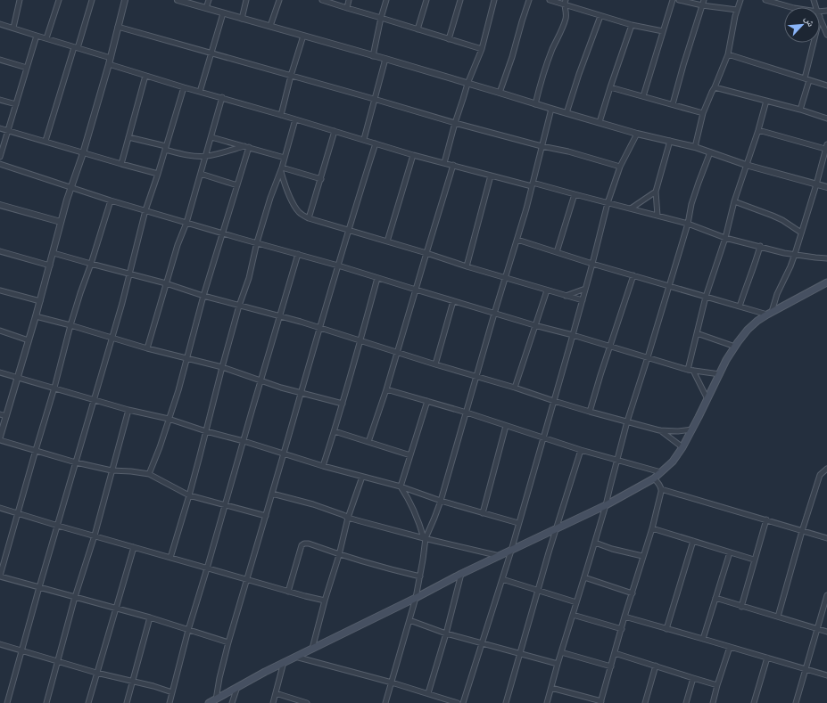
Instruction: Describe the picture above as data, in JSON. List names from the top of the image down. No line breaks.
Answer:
{"north":"top right"}
